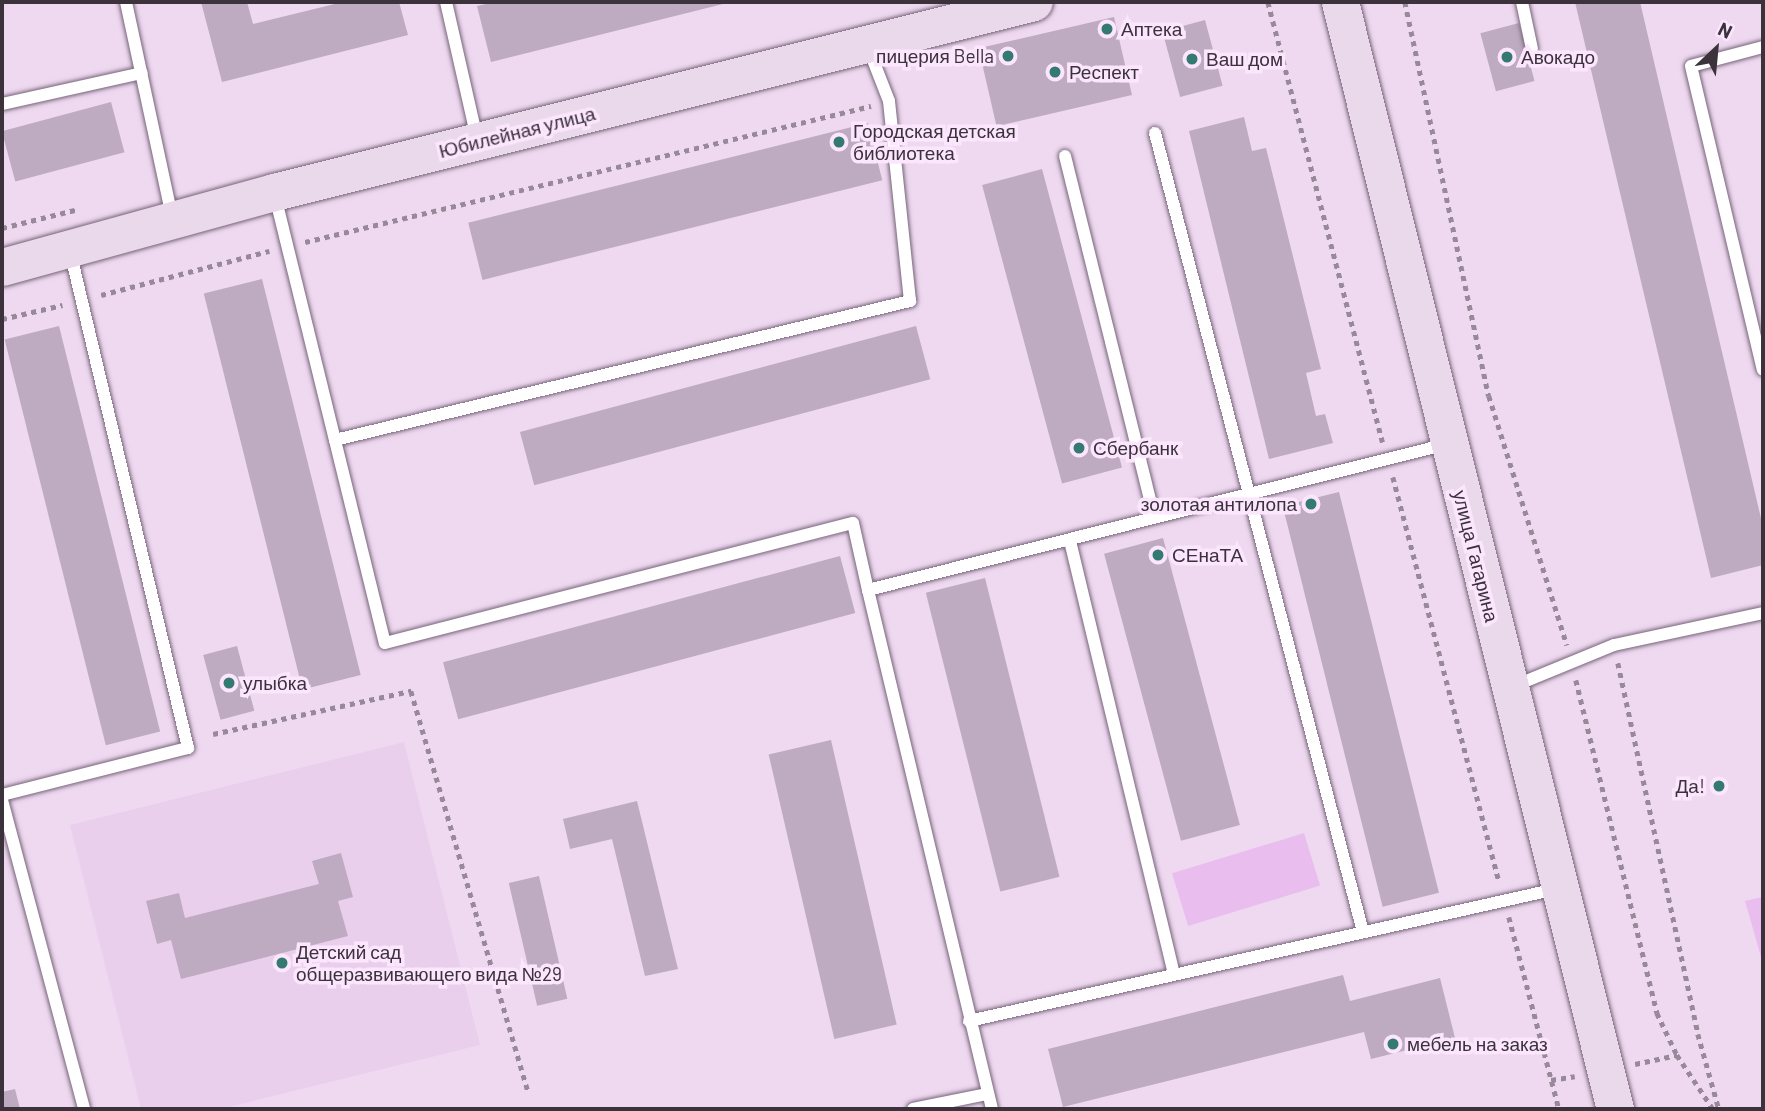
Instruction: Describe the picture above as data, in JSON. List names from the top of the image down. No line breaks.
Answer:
{"streets":{"main road":["Юбилейная улица","улица Гагарина"]},"places":["Аптека","пицерия Bella","Авокадо","Ваш дом","Респект","Городская детская библиотека","Сбербанк","золотая антилопа","СЕнаТА","улыбка","Да!","Детский сад общеразвивающего вида №29","мебель на заказ"],"north":"top right"}
